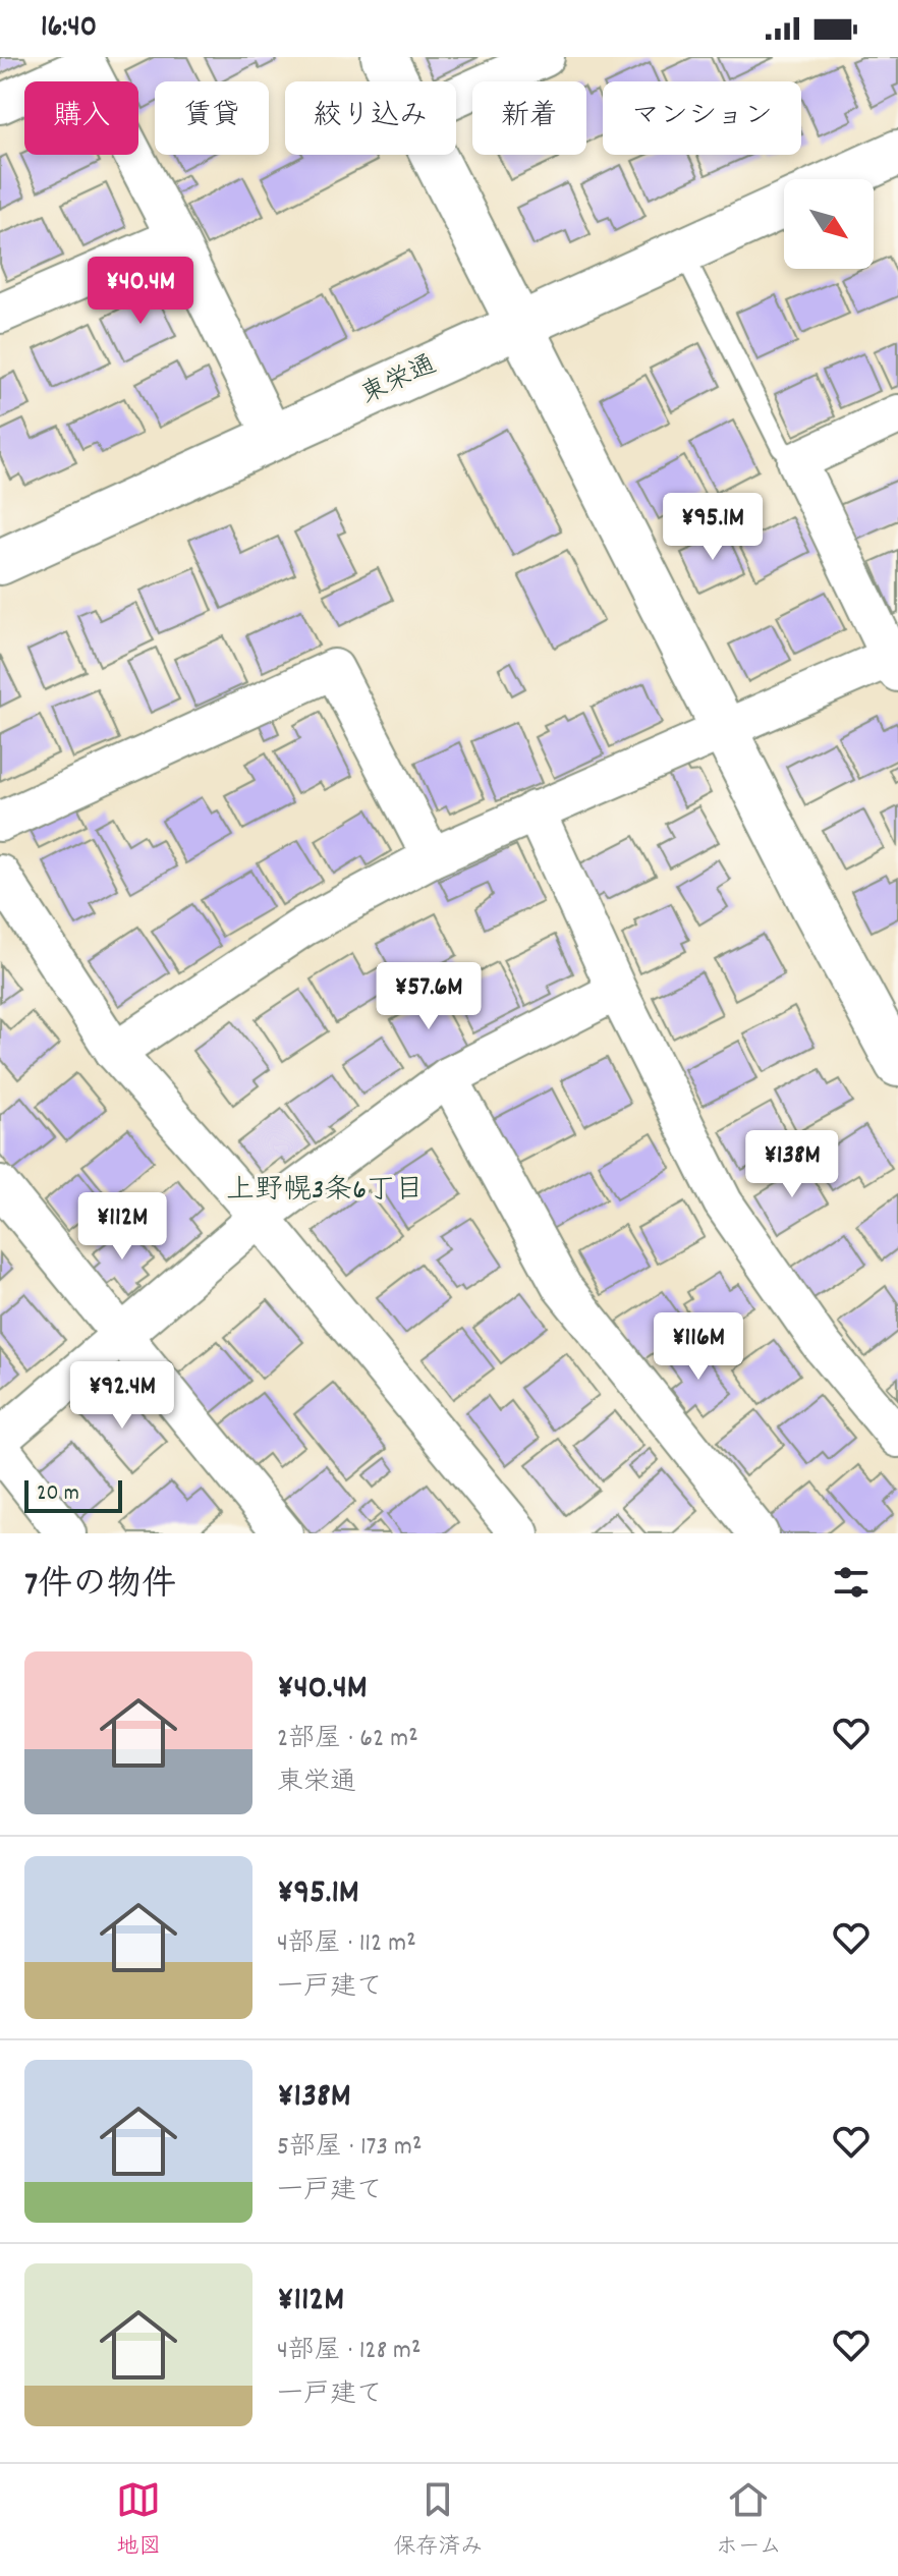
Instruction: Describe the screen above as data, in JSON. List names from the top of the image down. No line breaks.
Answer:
{"streets":{"street":["東栄通"]},"districts":["上野幌3条6丁目"],"scale_bar":"20 m","north":"bottom right","page":{"status":"16:40","chip":["購入","賃貸","絞り込み","新着","マンション"],"price":["¥40.4M","¥95.1M","¥57.6M","¥138M","¥112M","¥116M","¥92.4M"],"scale":"20 m","heading":"7件の物件","list":[{"name":"¥40.4M","note":"2部屋 · 62 m² · 東栄通"},{"name":"¥95.1M","note":"4部屋 · 112 m² · 一戸建て"},{"name":"¥138M","note":"5部屋 · 173 m² · 一戸建て"},{"name":"¥112M","note":"4部屋 · 128 m² · 一戸建て"}],"tabs":["地図","保存済み","ホーム"]}}
